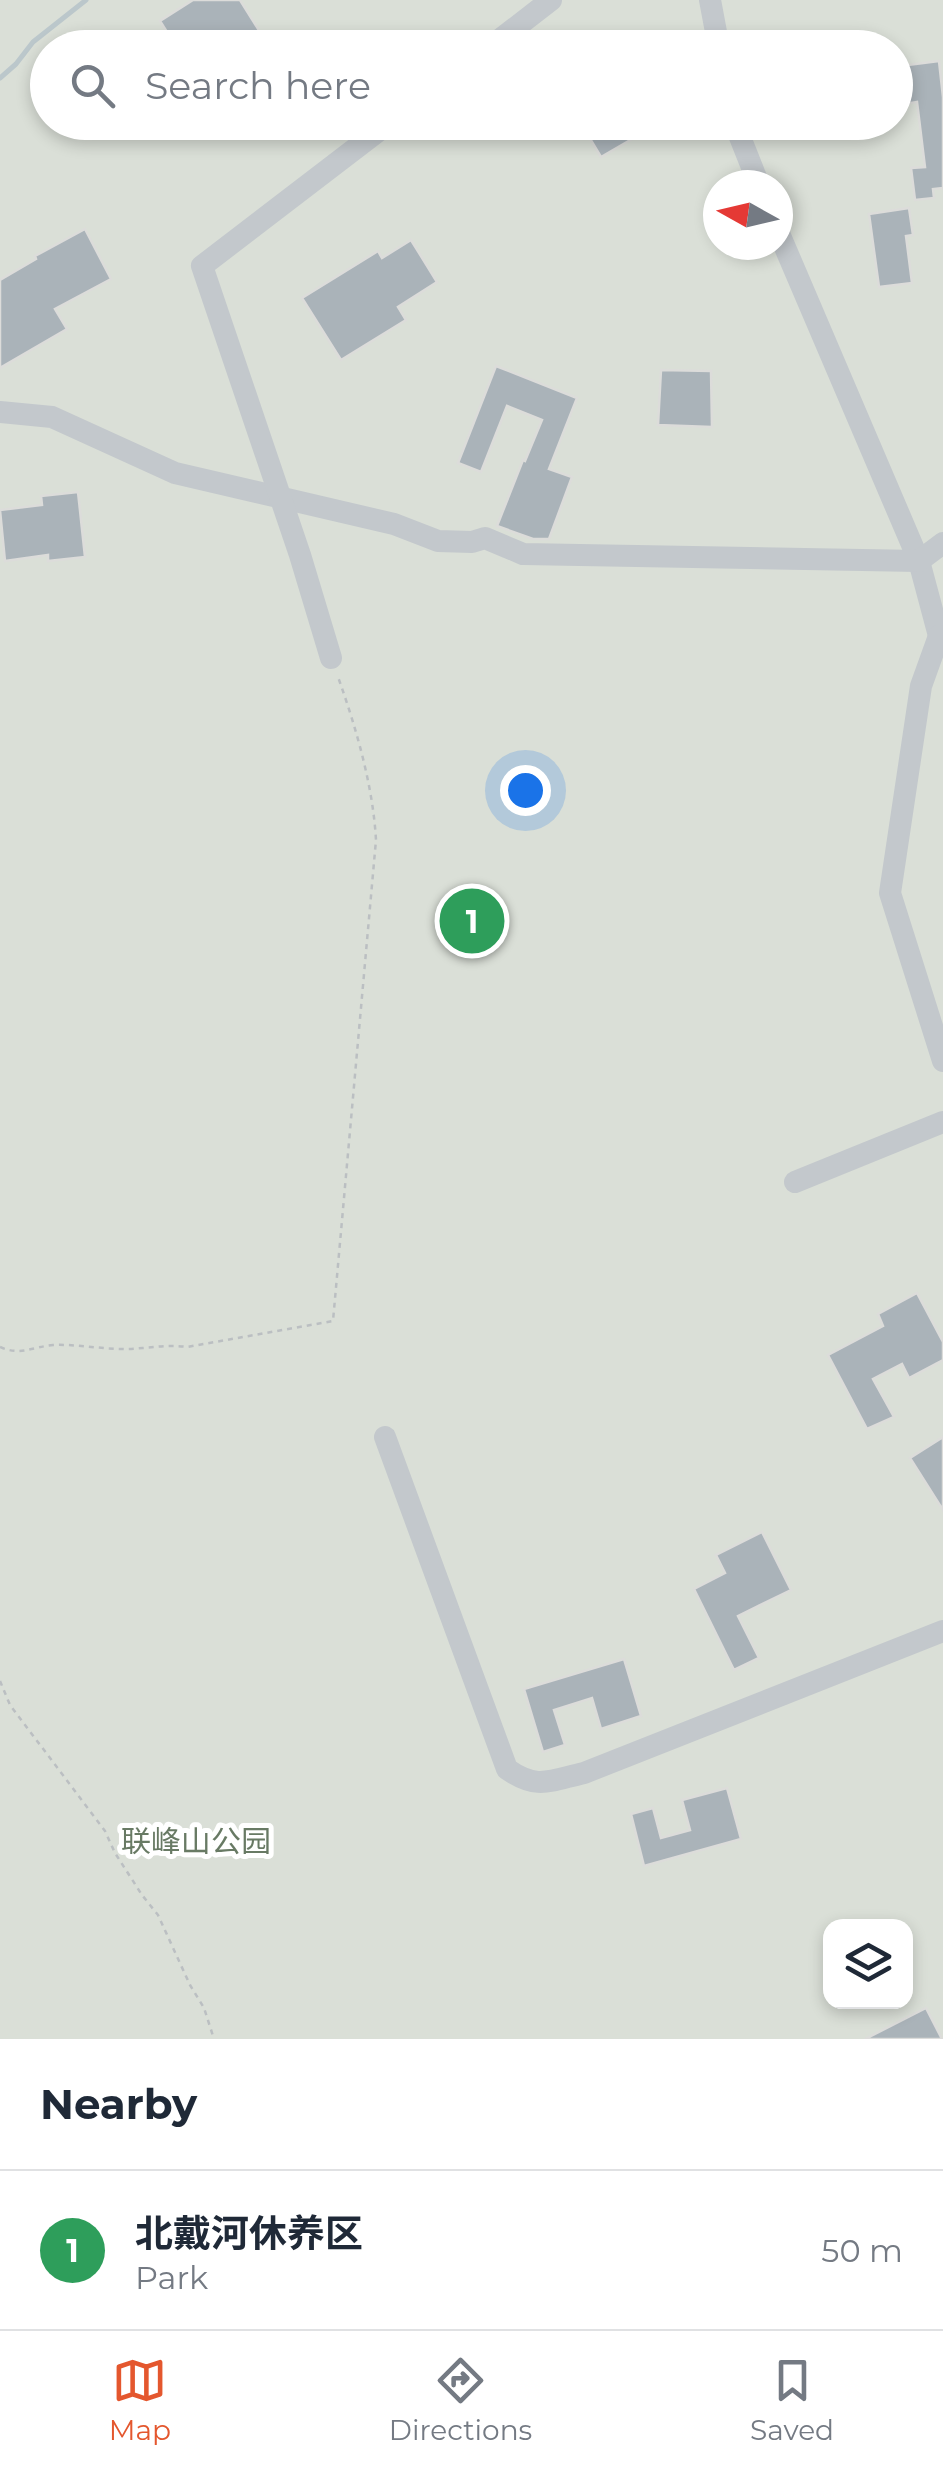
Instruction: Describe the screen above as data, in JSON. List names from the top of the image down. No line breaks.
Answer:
{"parks":["联峰山公园"],"north":"left","page":{"search":"Search here","pins":"1","heading":"Nearby","list":[{"mark":"1","name":"北戴河休养区","note":"Park","value":"50 m"}],"nav":["Map","Directions","Saved"]}}
